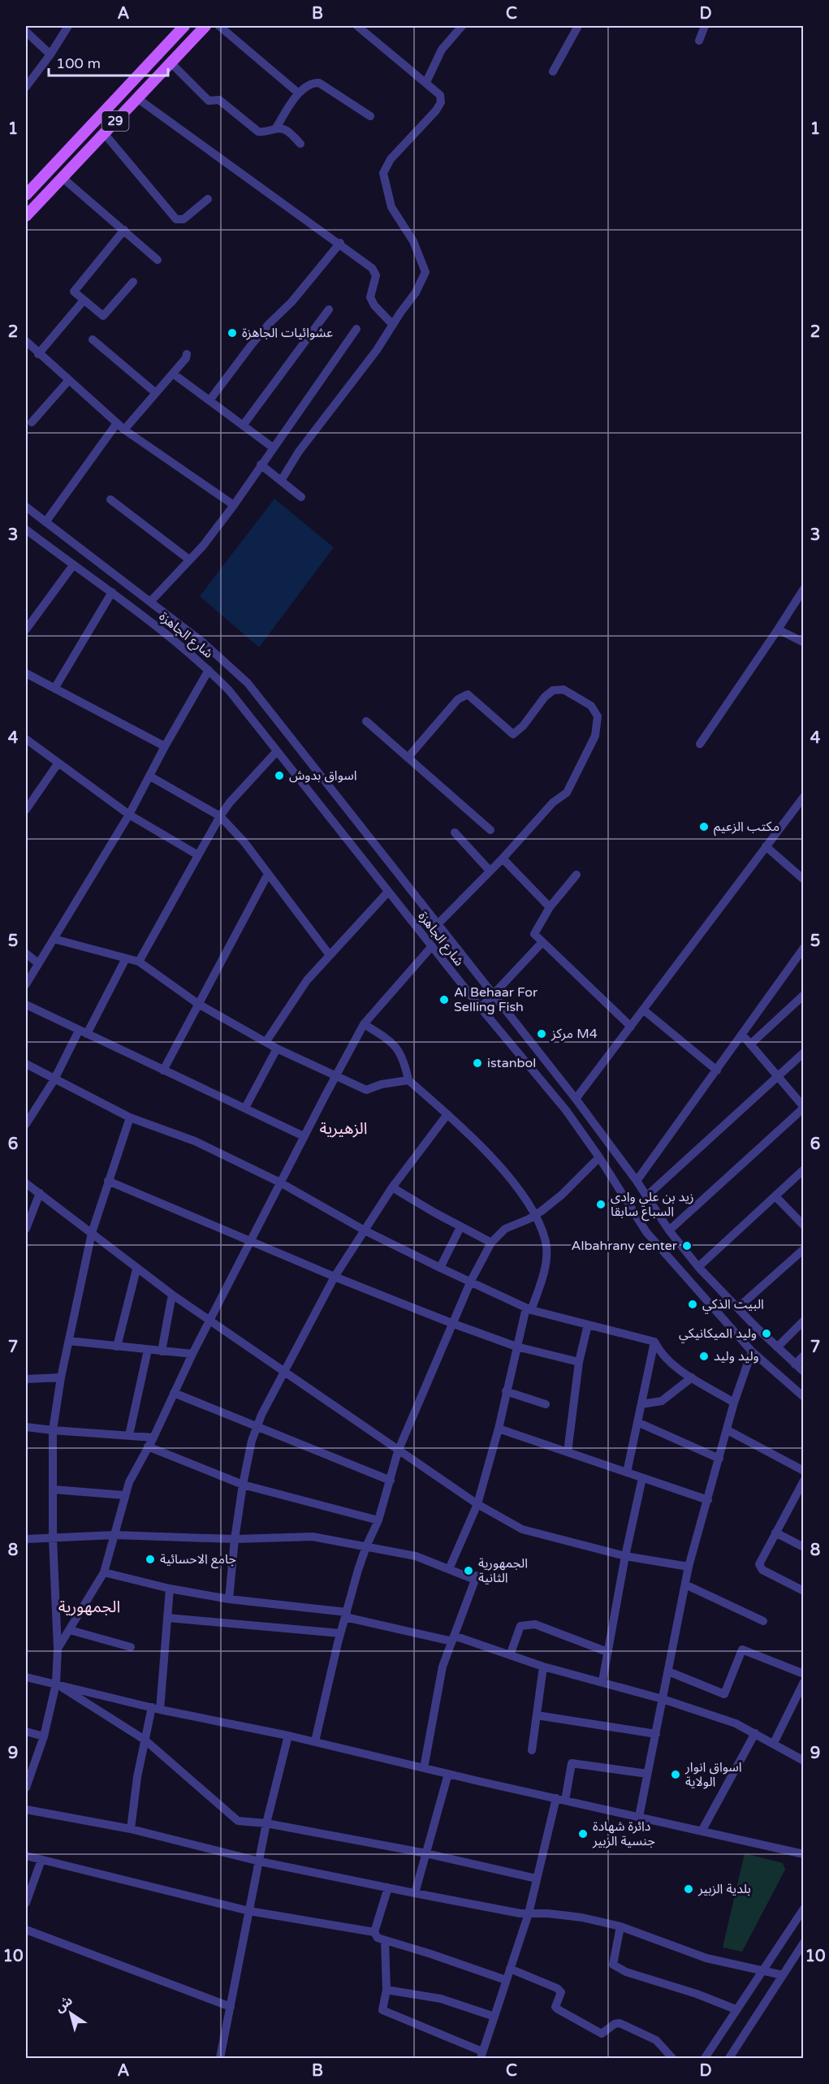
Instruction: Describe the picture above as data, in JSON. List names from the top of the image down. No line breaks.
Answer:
{"streets":{"main road":["29"],"street":["شارع الجاهزة"]},"districts":["الزهيرية","الجمهورية"],"places":["عشوائيات الجاهزة","اسواق بدوش","مكتب الزعيم","Al Behaar For Selling Fish","مركز M4","istanbol","زيد بن علي وادي السباع سابقا","Albahrany center","البيت الذكي","وليد الميكانيكي","وليد وليد","جامع الاحسائية","الجمهورية الثانية","اسواق انوار الولاية","دائرة شهادة جنسية الزبير","بلدية الزبير"],"scale_bar":"100 m","north":"top left","grid":{"columns":["A","B","C","D"],"rows":["1","2","3","4","5","6","7","8","9","10"]}}
